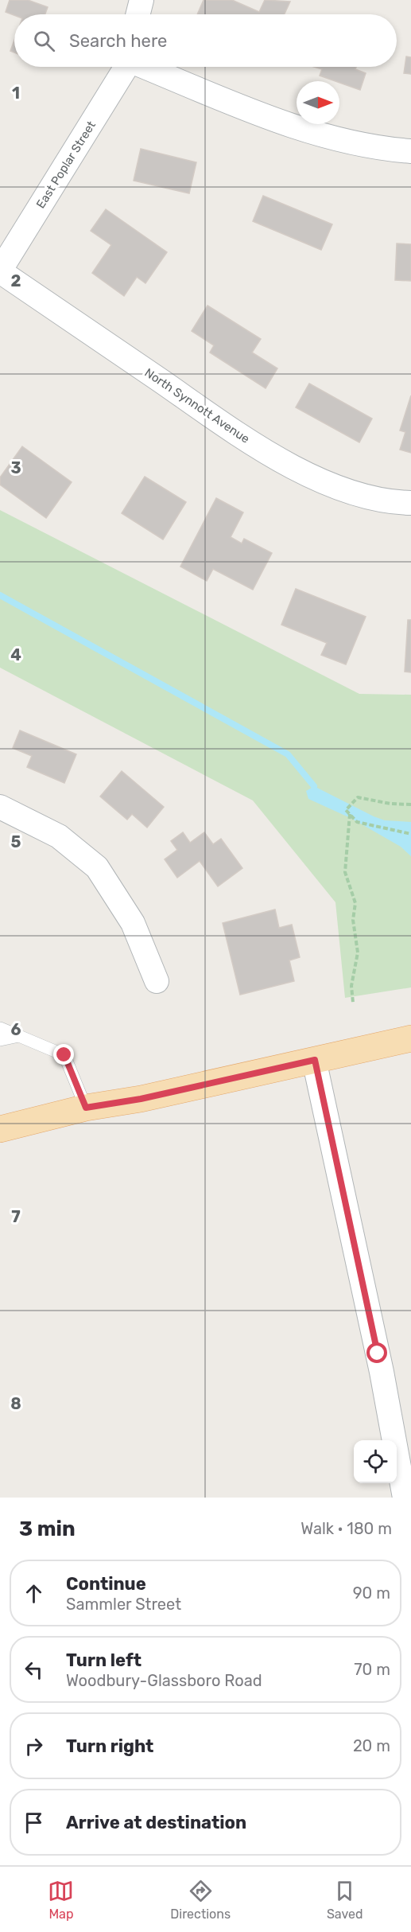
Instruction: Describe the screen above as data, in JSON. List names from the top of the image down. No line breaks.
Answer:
{"streets":{"street":["East Poplar Street","North Synnott Avenue"]},"crossings":[["East Poplar Street","North Synnott Avenue"]],"north":"right","page":{"search":"Search here","heading":["3 min","Walk · 180 m"],"list":[["Continue","Sammler Street","90 m"],["Turn left","Woodbury-Glassboro Road","70 m"],["Turn right","20 m"],"Arrive at destination"],"nav":["Map","Directions","Saved"]},"grid":{"rows":["1","2","3","4","5","6","7","8"]}}
